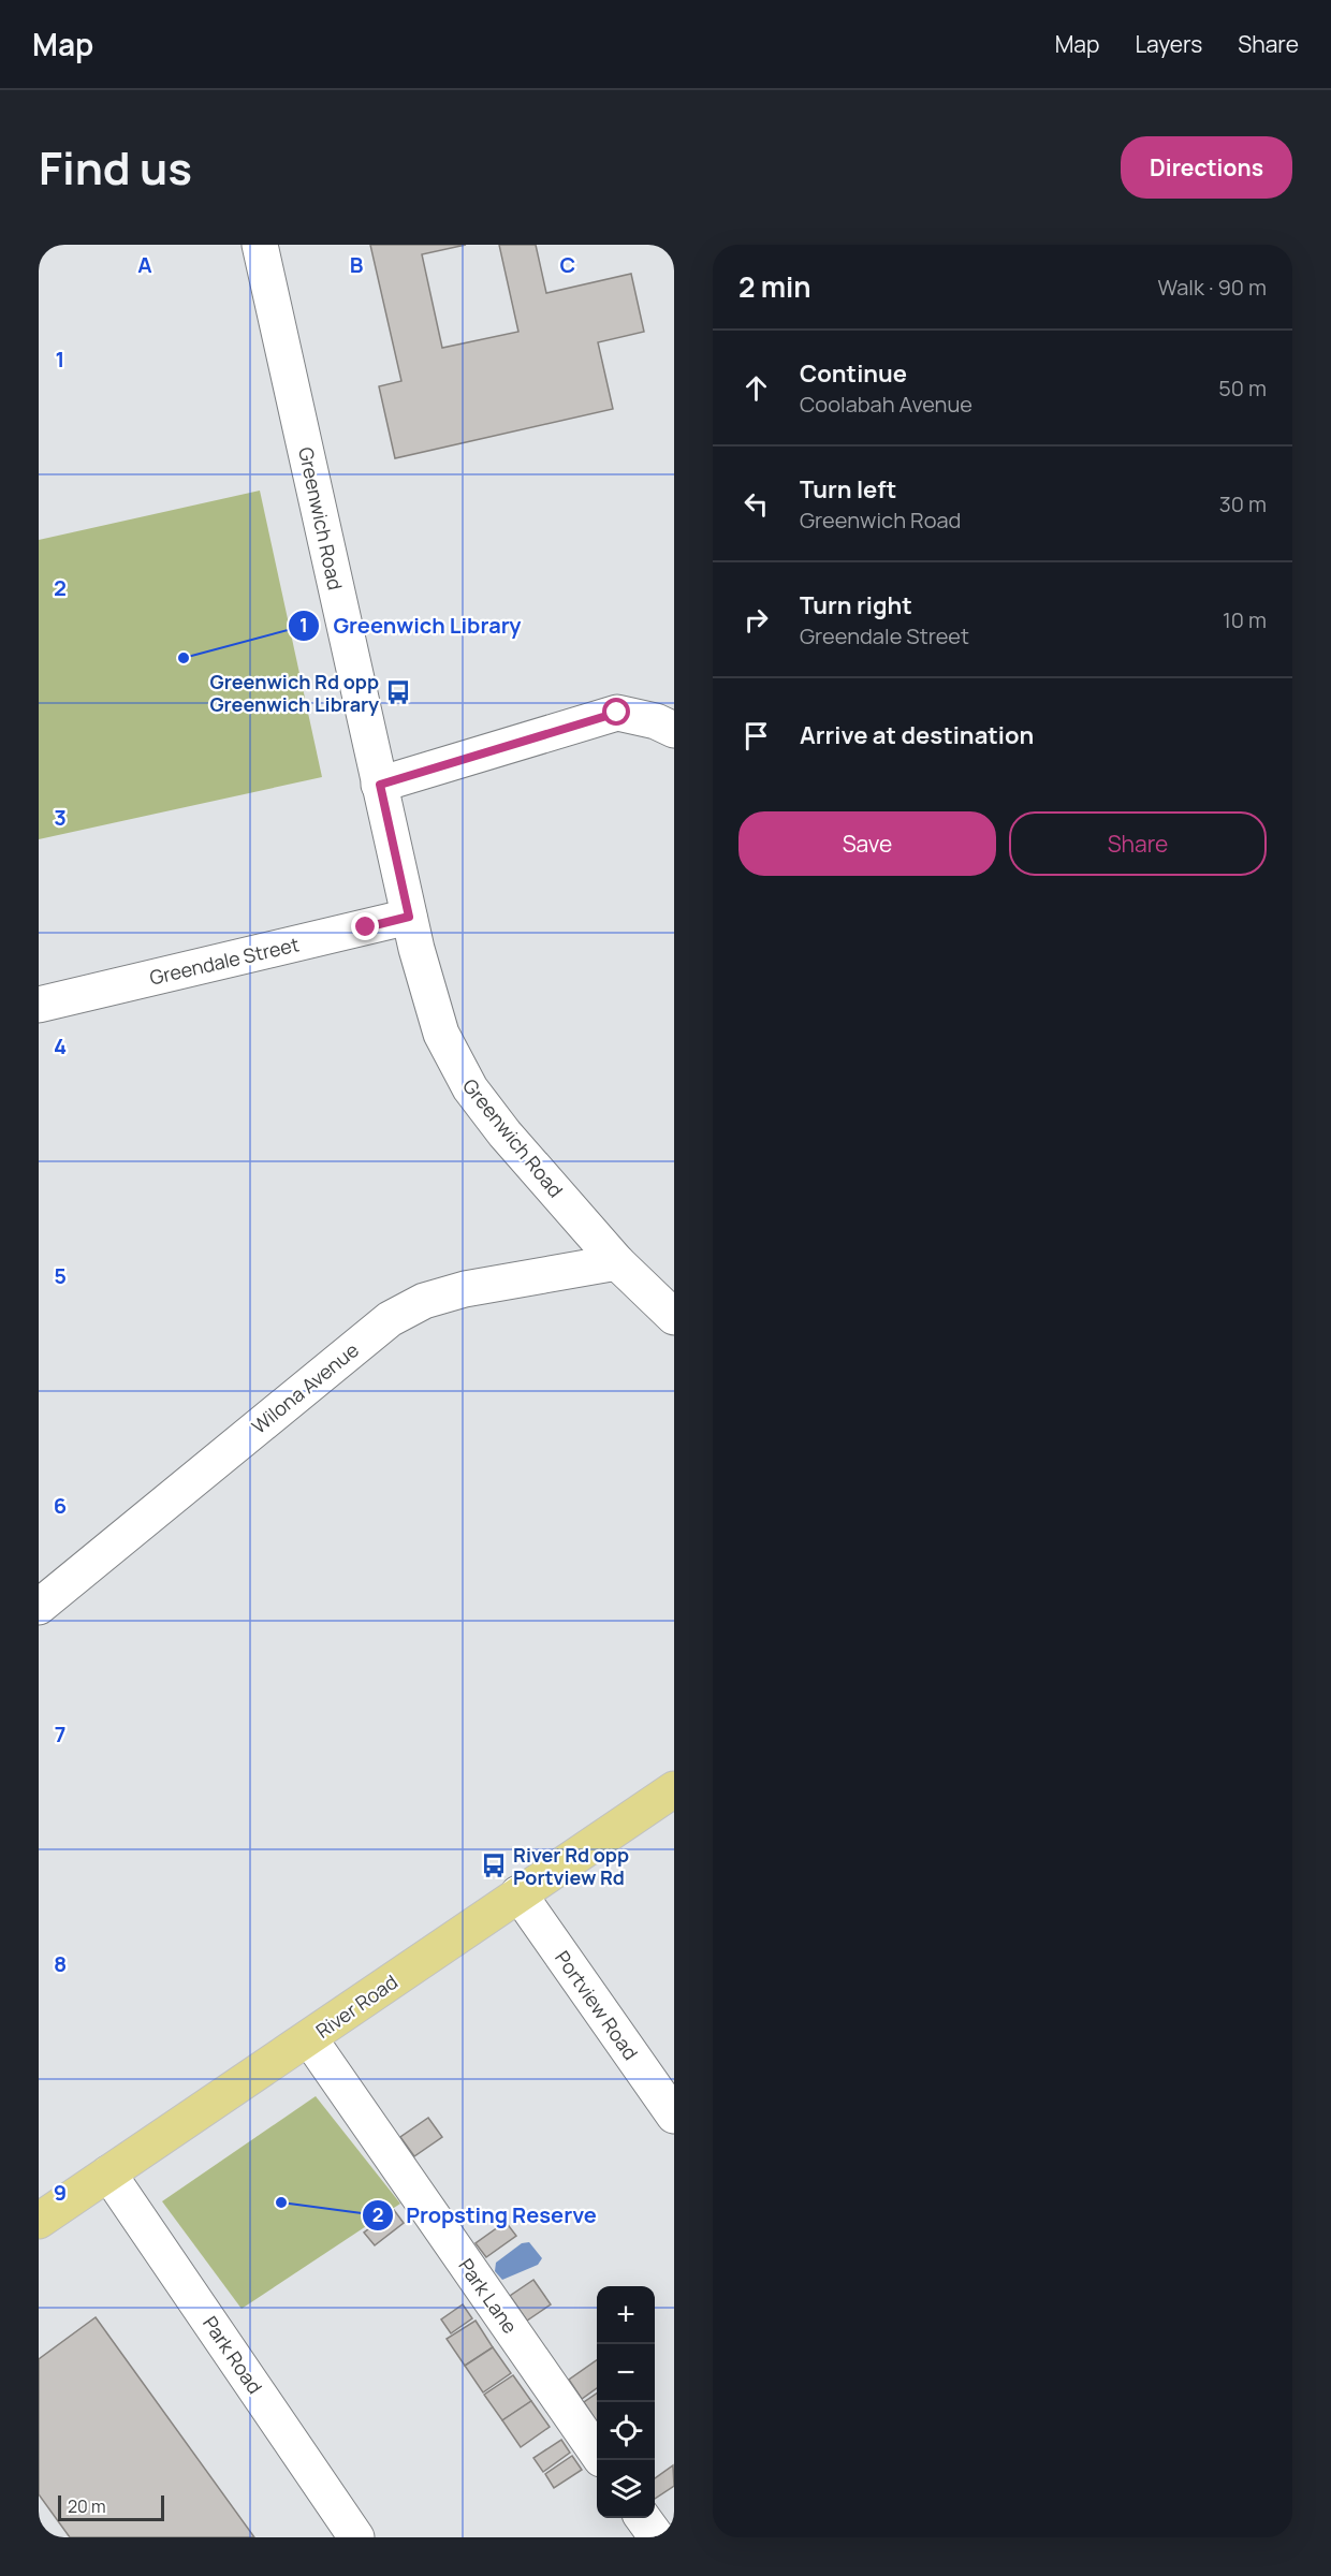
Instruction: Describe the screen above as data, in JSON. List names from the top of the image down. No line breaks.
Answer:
{"streets":{"main road":["River Road"],"street":["Greenwich Road","Greendale Street","Wilona Avenue","Portview Road","Park Lane","Park Road"]},"crossings":[["Greenwich Road","Greendale Street"],["Greenwich Road","Wilona Avenue"],["Portview Road","River Road"],["River Road","Park Lane"],["River Road","Park Road"]],"places":{"other":["Greenwich Library","Propsting Reserve"],"bus stop":["Greenwich Rd opp Greenwich Library","River Rd opp Portview Rd"]},"scale_bar":"20 m","page":{"header":"Map","nav":["Map","Layers","Share"],"title":"Find us","buttons":["Directions",["Save","Share"]],"heading":["2 min","Walk · 90 m"],"list":[["Continue","Coolabah Avenue","50 m"],["Turn left","Greenwich Road","30 m"],["Turn right","Greendale Street","10 m"],"Arrive at destination"],"map_buttons":["+","−"],"scale":"20 m"},"grid":{"columns":["A","B","C"],"rows":["1","2","3","4","5","6","7","8","9"]}}
